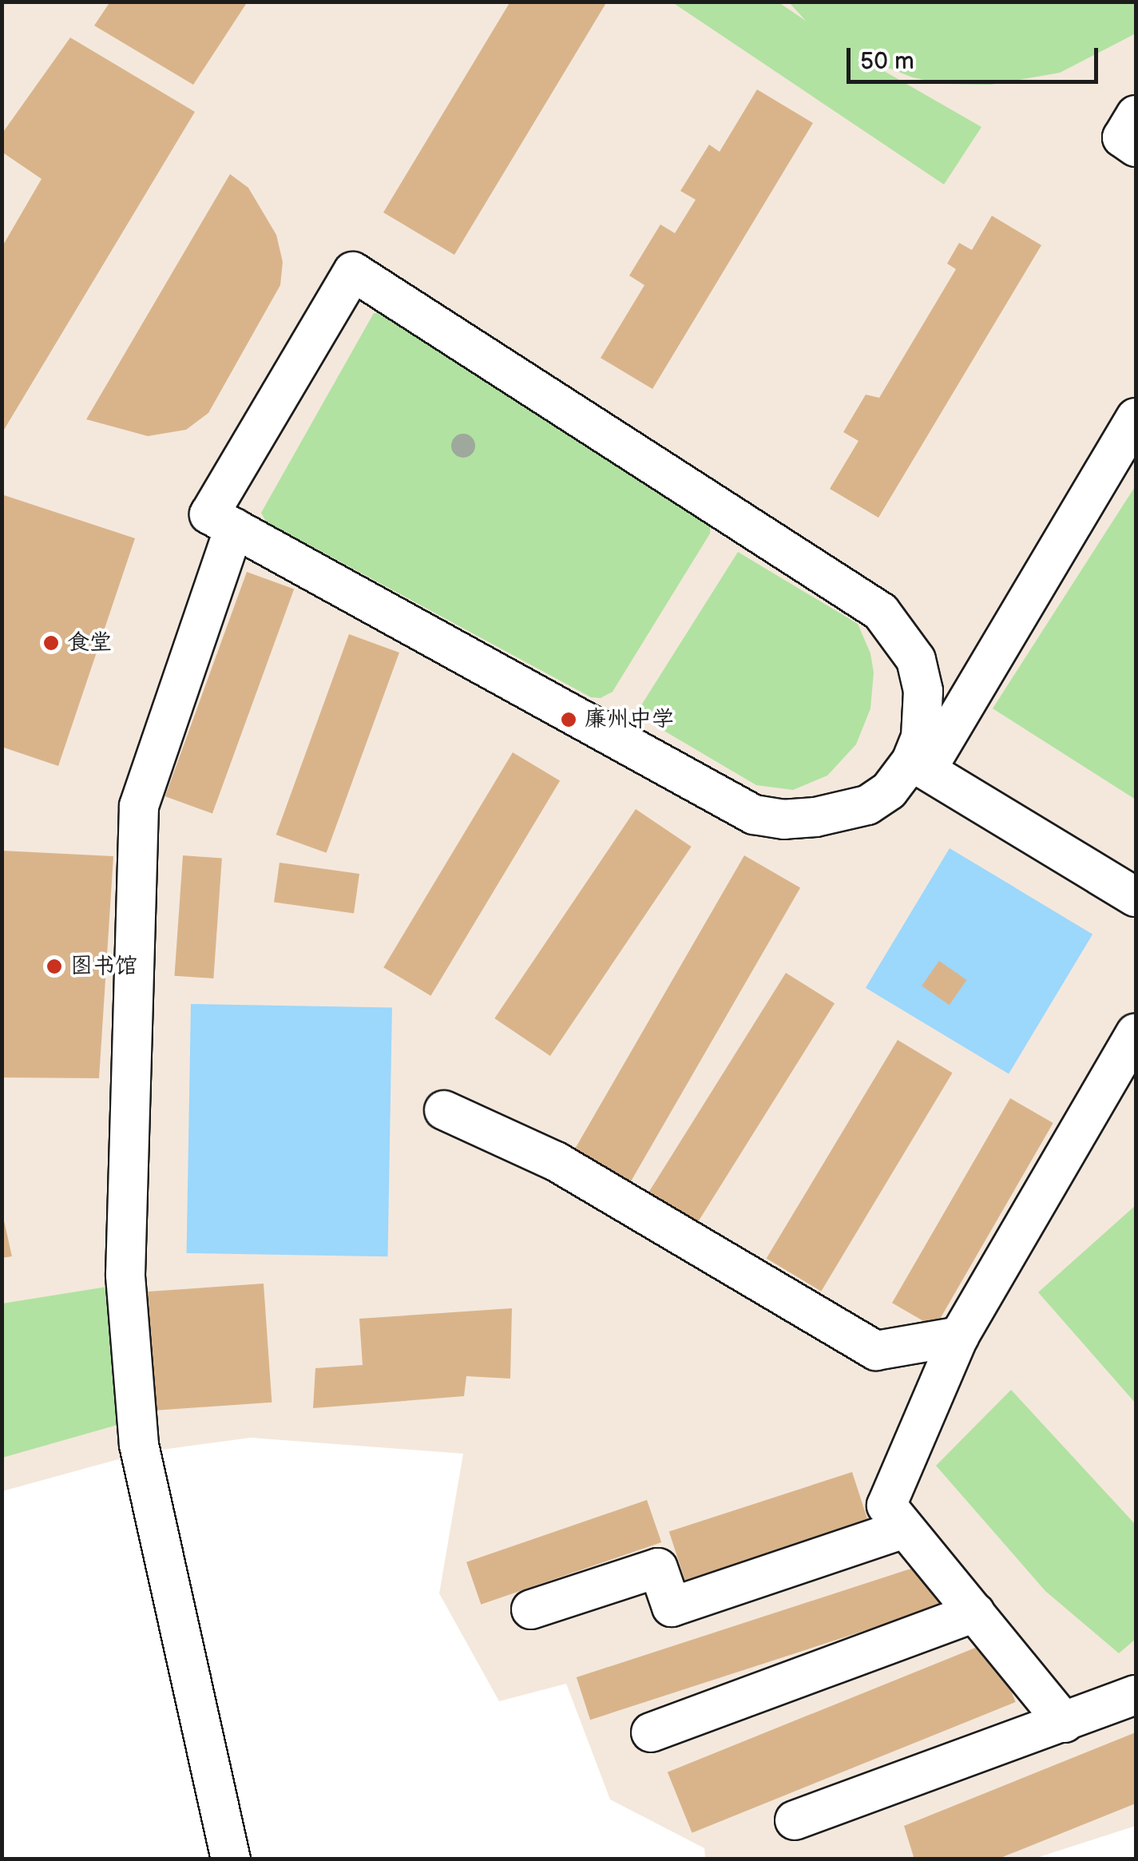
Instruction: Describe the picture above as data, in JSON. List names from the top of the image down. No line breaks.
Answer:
{"places":["食堂","廉州中学","图书馆"],"scale_bar":"50 m"}
